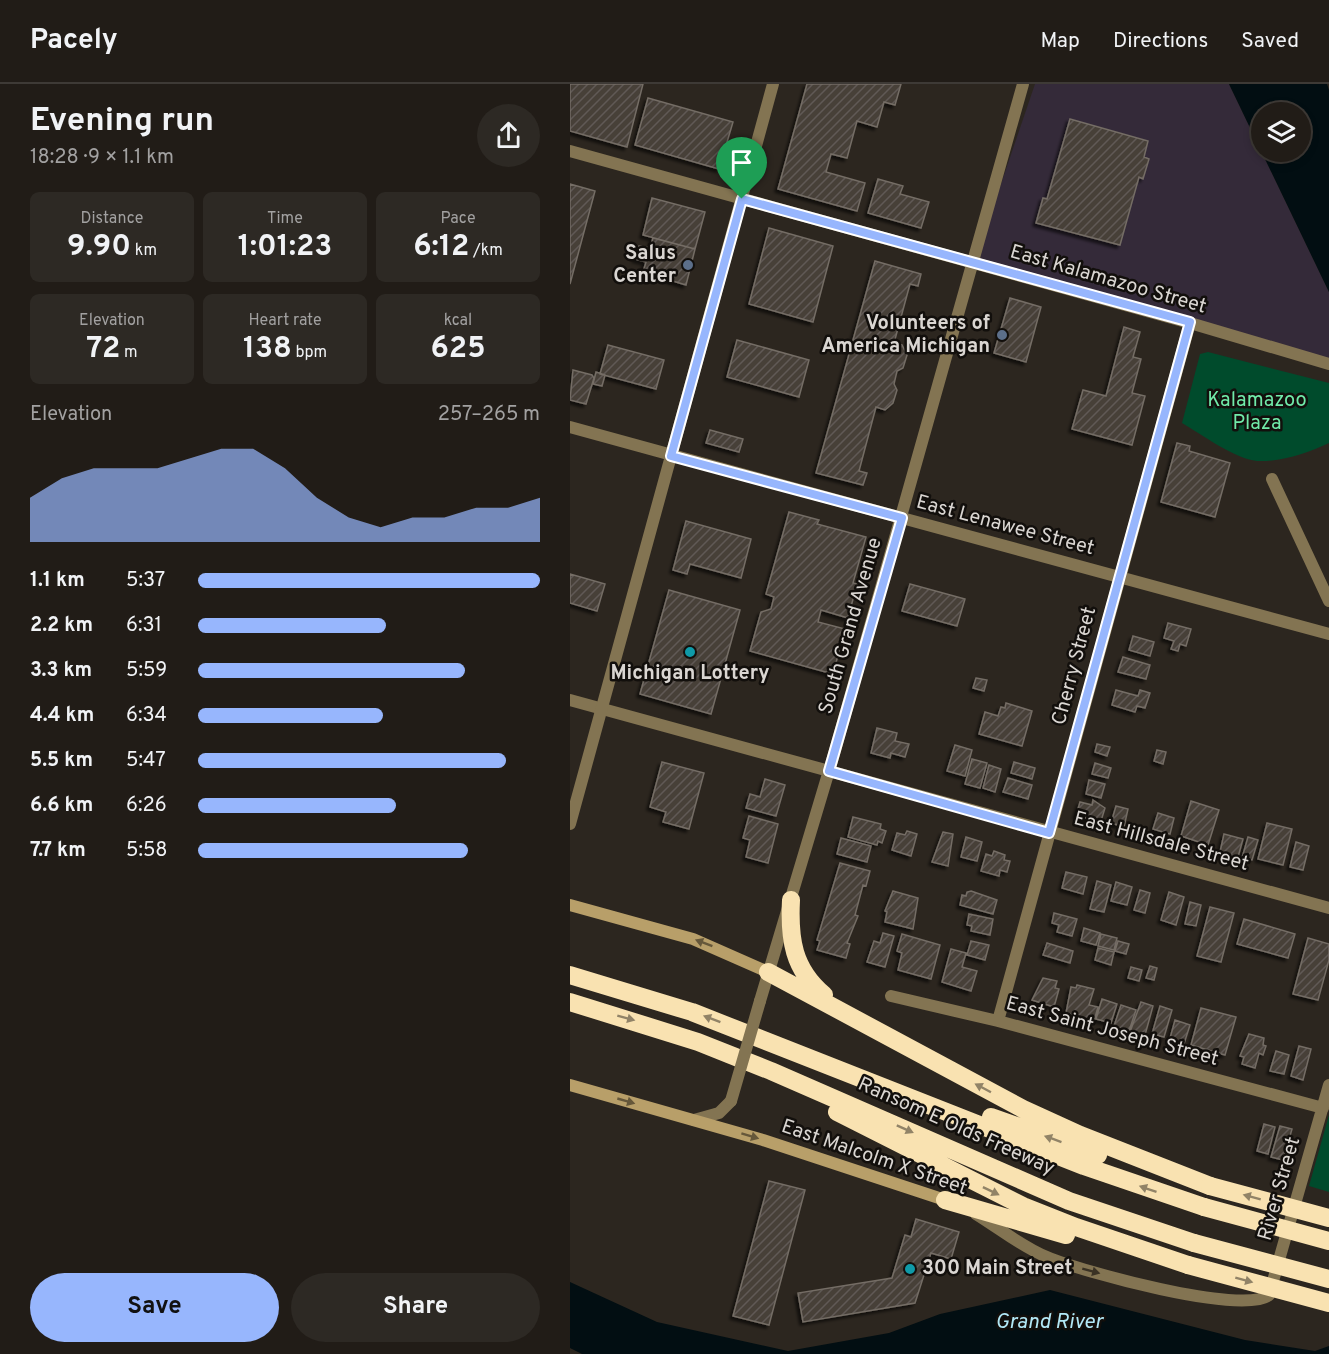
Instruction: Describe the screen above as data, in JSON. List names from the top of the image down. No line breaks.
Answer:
{"streets":{"highway":["Ransom E Olds Freeway"],"main road":["East Malcolm X Street"],"street":["East Kalamazoo Street","East Lenawee Street","South Grand Avenue","Cherry Street","East Hillsdale Street","East Saint Joseph Street","River Street"]},"crossings":[["East Kalamazoo Street","South Grand Avenue"],["East Kalamazoo Street","Cherry Street"],["East Lenawee Street","South Grand Avenue"],["East Lenawee Street","Cherry Street"],["South Grand Avenue","East Hillsdale Street"],["South Grand Avenue","East Malcolm X Street"],["Cherry Street","East Hillsdale Street"],["Cherry Street","East Saint Joseph Street"],["East Saint Joseph Street","River Street"],["East Malcolm X Street","River Street"]],"one_way":["East Malcolm X Street"],"water":["Grand River"],"parks":["Kalamazoo Plaza"],"places":["Salus Center","Volunteers of America Michigan","Michigan Lottery","300 Main Street"],"page":{"header":"Pacely","nav":["Map","Directions","Saved"],"heading":["Evening run","18:28 · 9 × 1.1 km"],"stats":[["Distance","9.90 km"],["Time","1:01:23"],["Pace","6:12 /km"],["Elevation","72 m"],["Heart rate","138 bpm"],["kcal","625"]],"chart":["Elevation","257–265 m"],"list":[{"name":"1.1 km","note":"5:37"},{"name":"2.2 km","note":"6:31"},{"name":"3.3 km","note":"5:59"},{"name":"4.4 km","note":"6:34"},{"name":"5.5 km","note":"5:47"},{"name":"6.6 km","note":"6:26"},{"name":"7.7 km","note":"5:58"}],"buttons":["Save","Share"]}}
